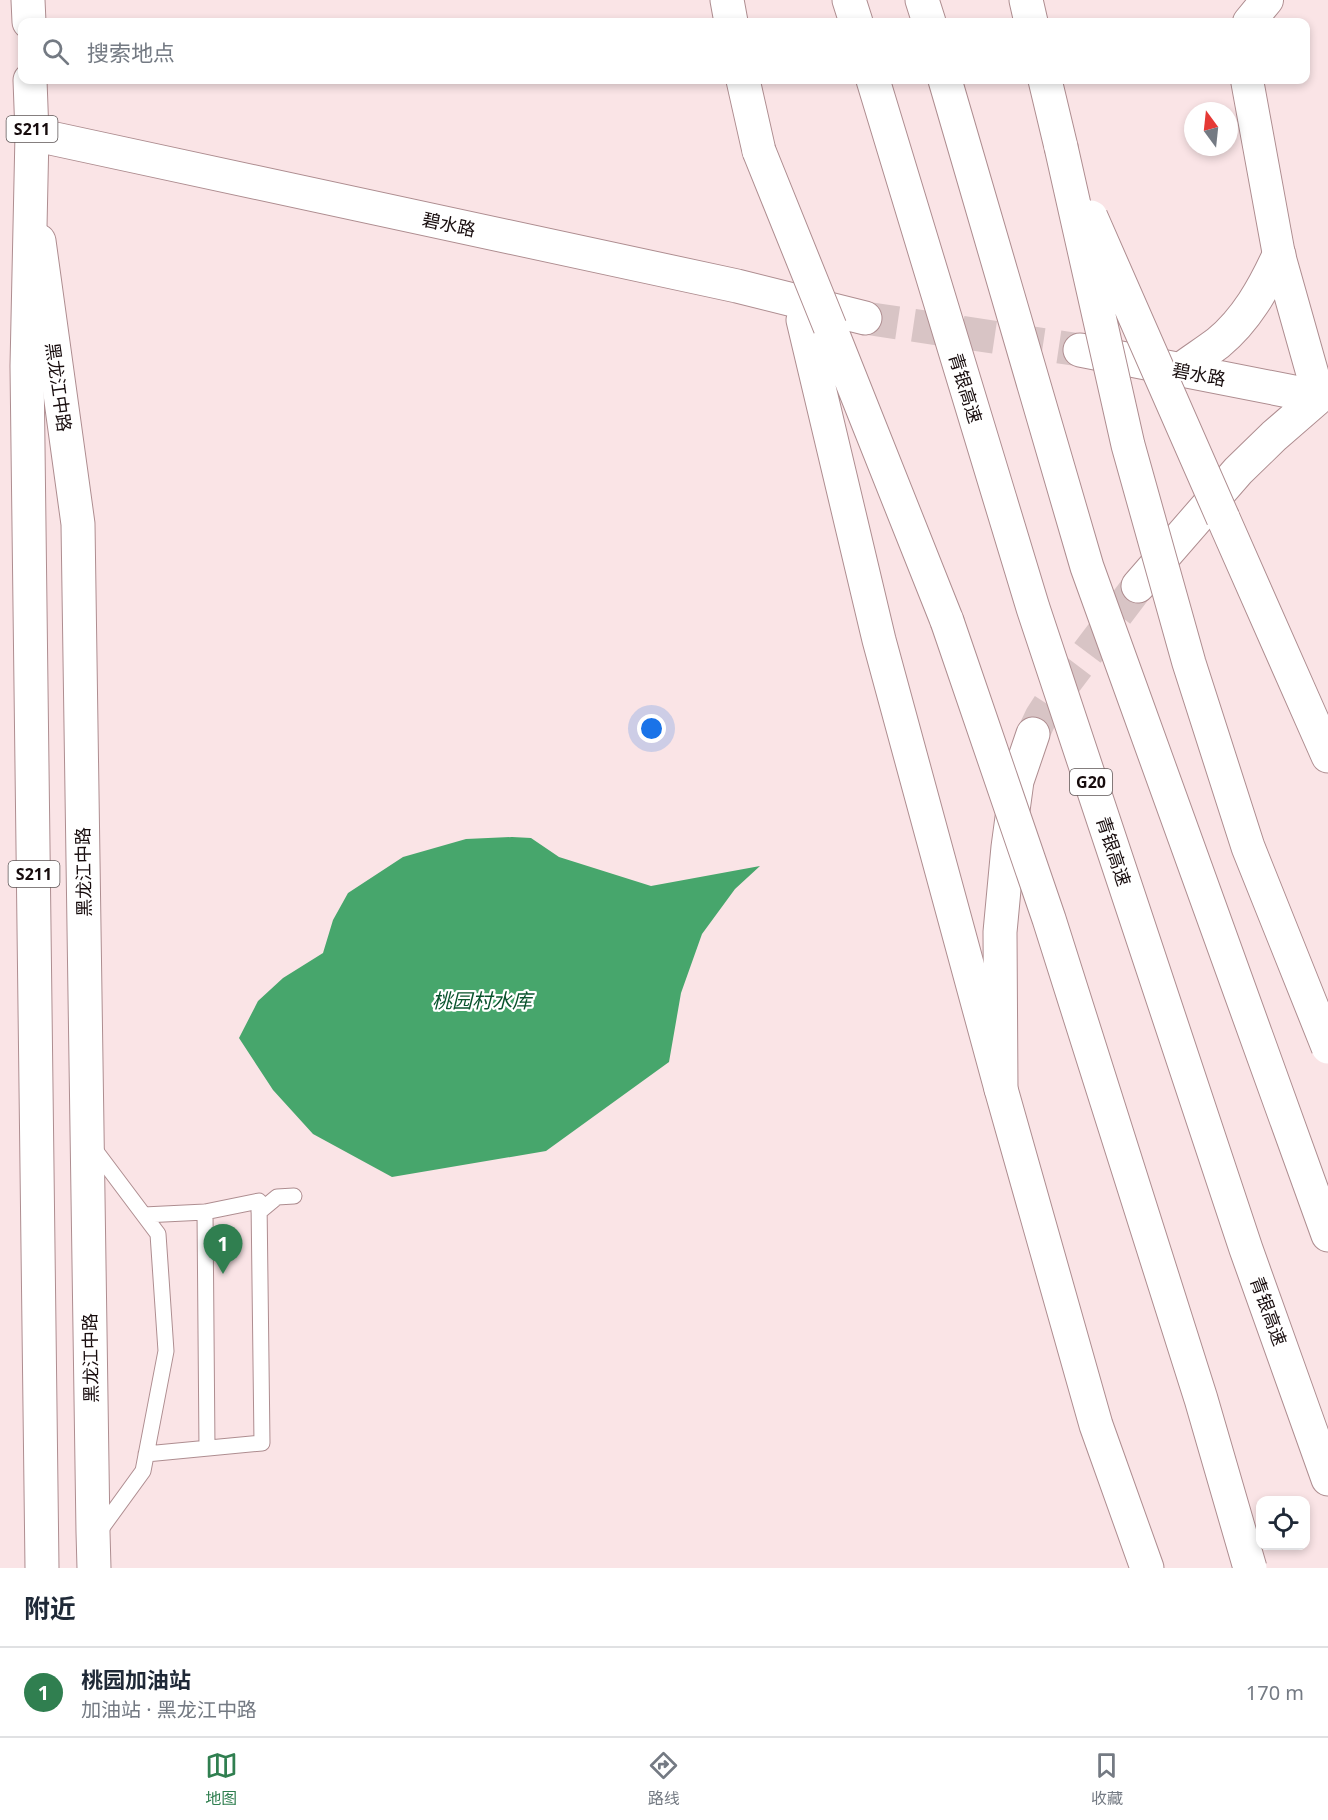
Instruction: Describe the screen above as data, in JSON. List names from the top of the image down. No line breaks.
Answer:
{"streets":{"main road":["S211","碧水路","黑龙江中路","青银高速","G20"]},"crossings":[["碧水路","黑龙江中路"]],"water":["桃园村水库"],"north":"top","page":{"search":"搜索地点","pins":"1","heading":"附近","list":[{"mark":"1","name":"桃园加油站","note":"加油站 · 黑龙江中路","value":"170 m"}],"nav":["地图","路线","收藏"]}}
